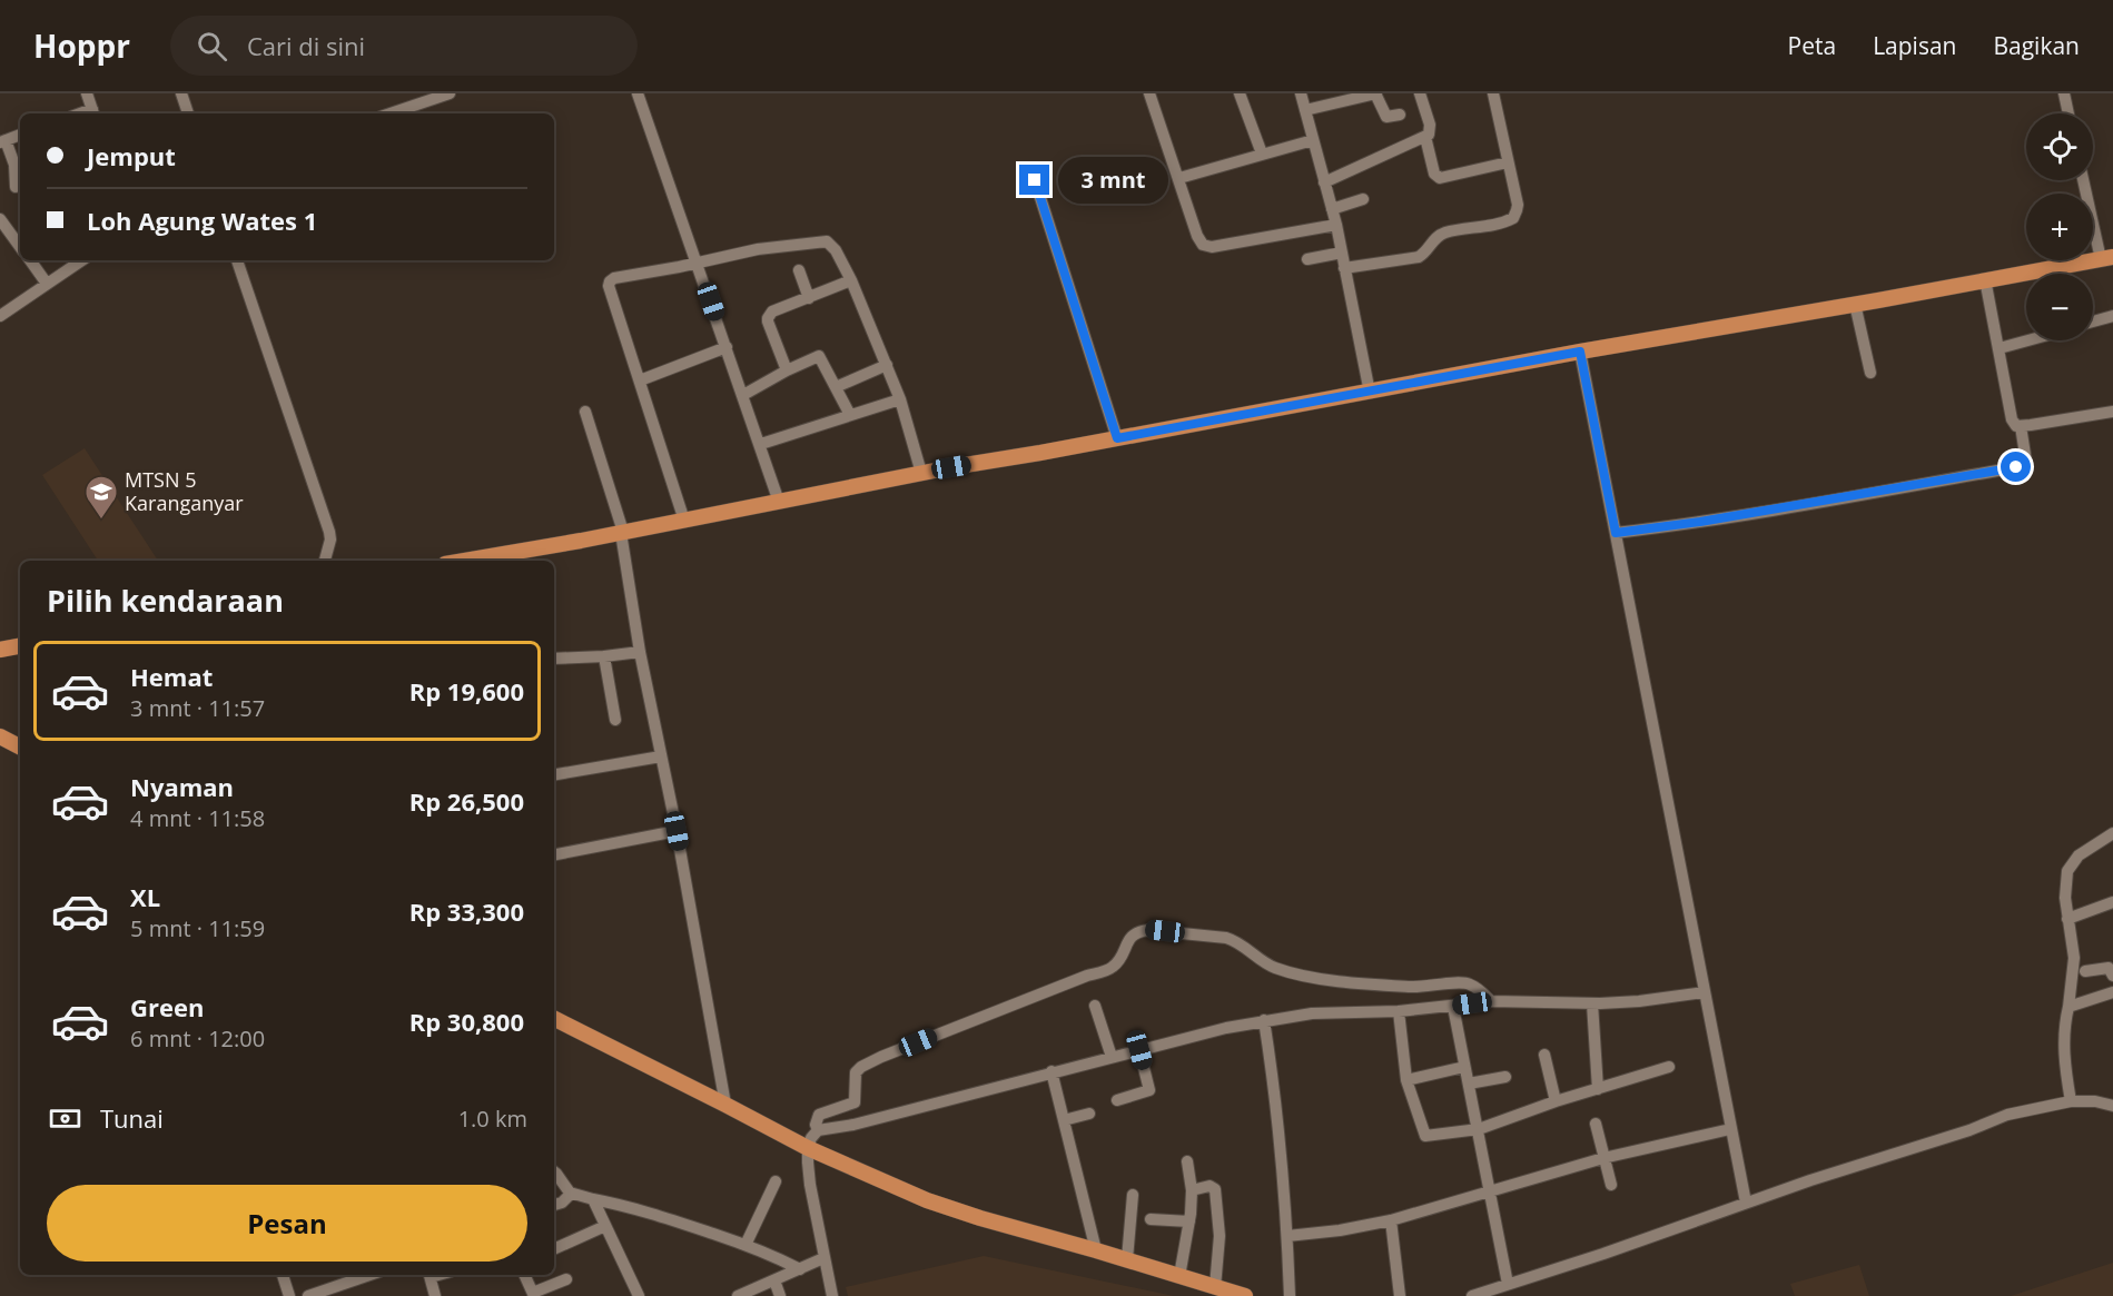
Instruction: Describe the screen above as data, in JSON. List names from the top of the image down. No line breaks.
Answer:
{"places":{"school or university":["MTSN 5 Karanganyar"]},"page":{"header":"Hoppr","search":"Cari di sini","nav":["Peta","Lapisan","Bagikan"],"map_buttons":["+","−"],"banner":["Jemput","Loh Agung Wates 1"],"bubble":"3 mnt","heading":"Pilih kendaraan","list":[{"name":"Hemat","note":"3 mnt · 11:57","value":"Rp 19,600"},{"name":"Nyaman","note":"4 mnt · 11:58","value":"Rp 26,500"},{"name":"XL","note":"5 mnt · 11:59","value":"Rp 33,300"},{"name":"Green","note":"6 mnt · 12:00","value":"Rp 30,800"}],"pay":["Tunai","1.0 km"],"buttons":"Pesan"}}
